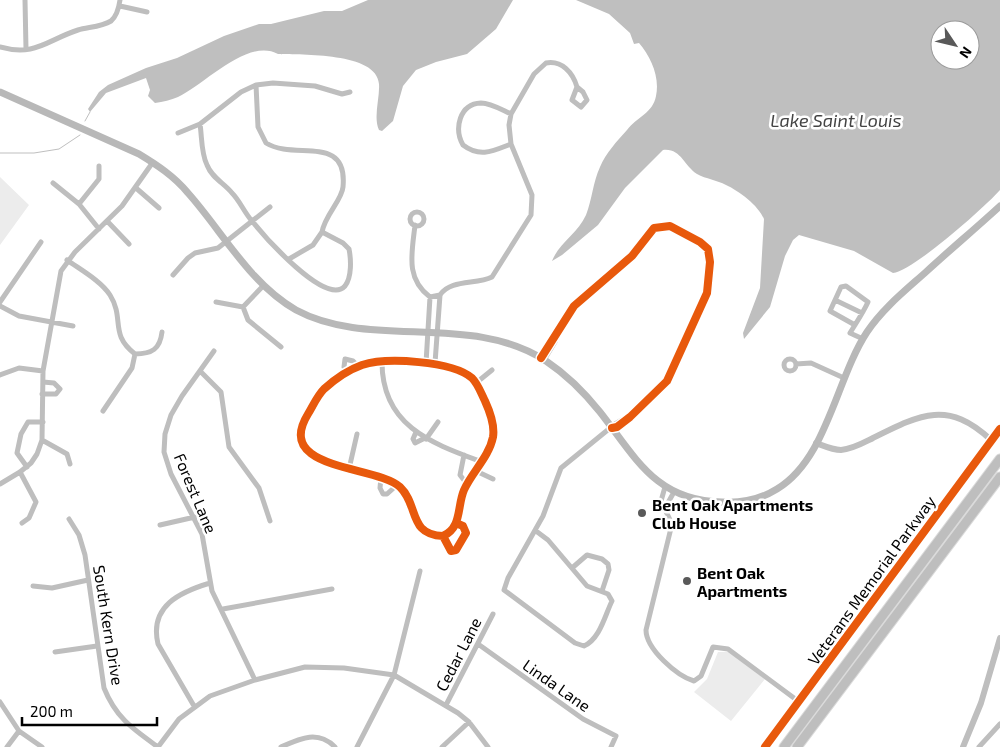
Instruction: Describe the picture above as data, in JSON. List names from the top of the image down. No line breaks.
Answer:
{"streets":{"street":["Forest Lane","Veterans Memorial Parkway","South Kern Drive","Cedar Lane","Linda Lane"]},"crossings":[["Cedar Lane","Linda Lane"]],"water":["Lake Saint Louis"],"places":["Bent Oak Apartments Club House","Bent Oak Apartments"],"scale_bar":"200 m","north":"bottom right"}
